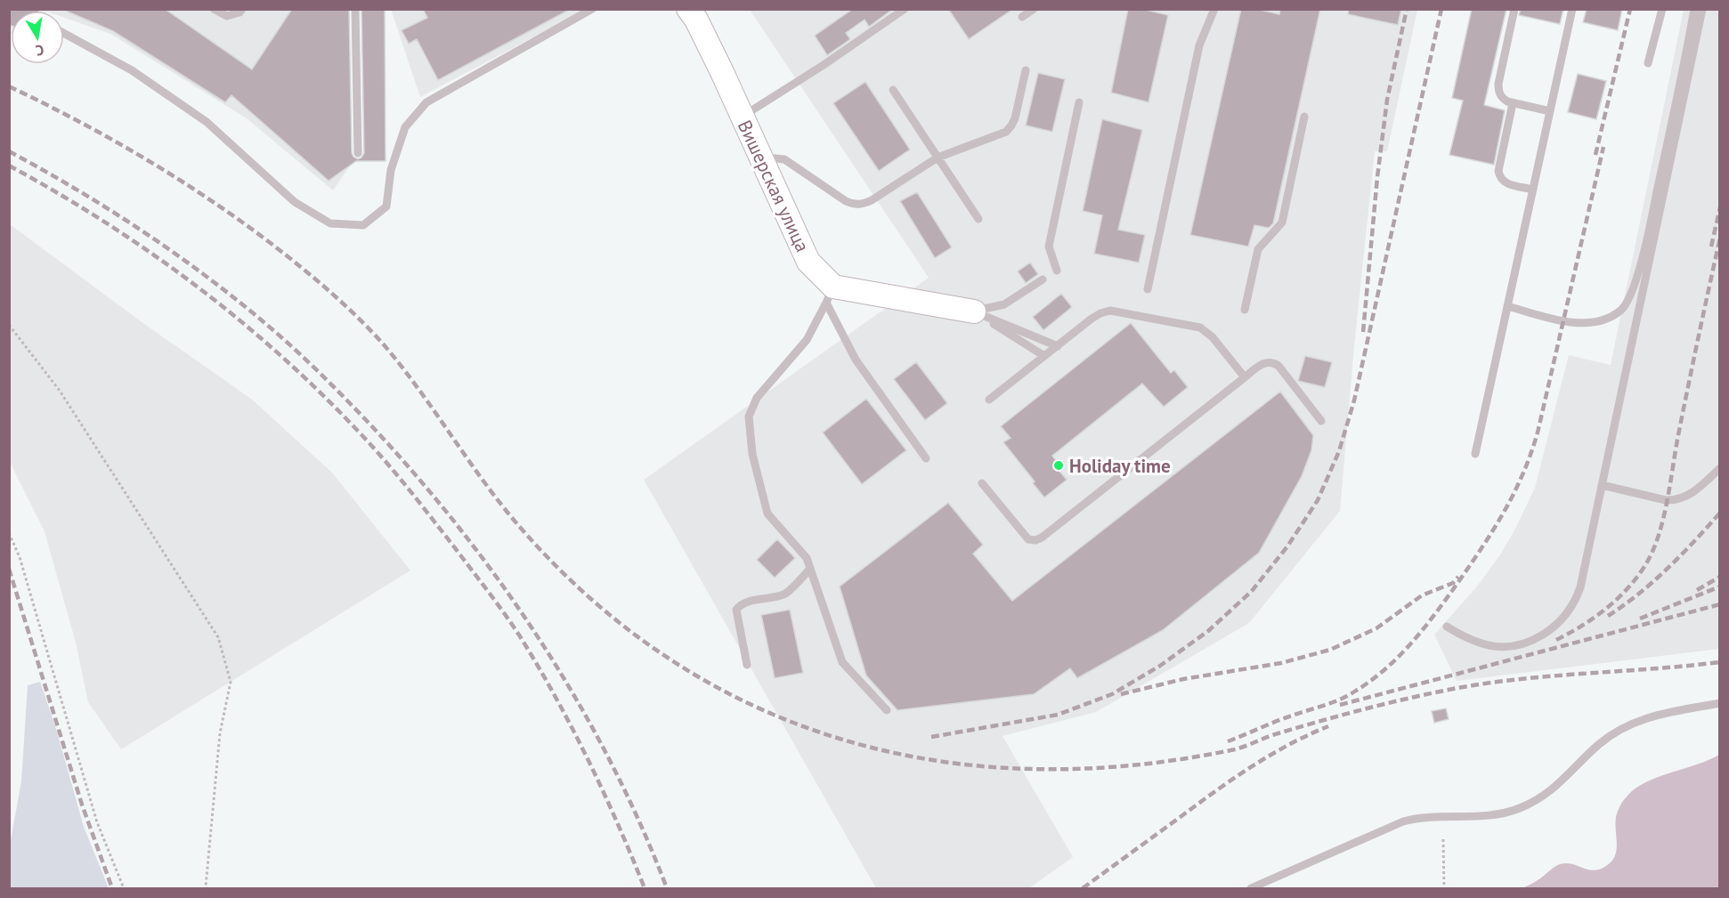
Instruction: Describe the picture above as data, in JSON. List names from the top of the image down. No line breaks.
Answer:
{"streets":{"street":["Вишерская улица"]},"places":["Holiday time"],"north":"bottom"}
